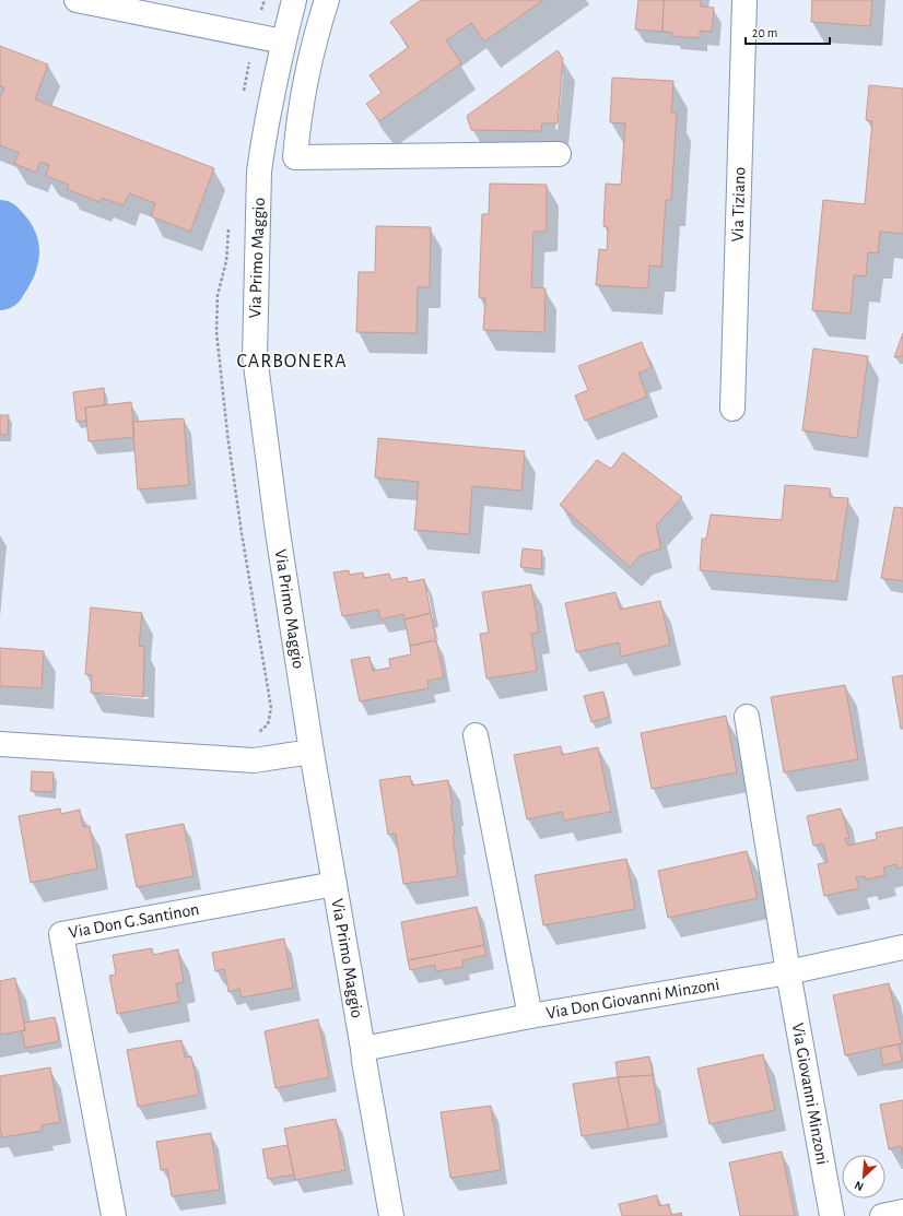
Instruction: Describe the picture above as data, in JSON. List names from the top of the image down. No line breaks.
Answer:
{"streets":{"street":["Via Tiziano","Via Primo Maggio","Via Don G.Santinon","Via Don Giovanni Minzoni","Via Giovanni Minzoni"]},"crossings":[["Via Primo Maggio","Via Don G.Santinon"],["Via Primo Maggio","Via Don Giovanni Minzoni"],["Via Don Giovanni Minzoni","Via Giovanni Minzoni"]],"districts":["CARBONERA"],"scale_bar":"20 m","north":"bottom left"}
